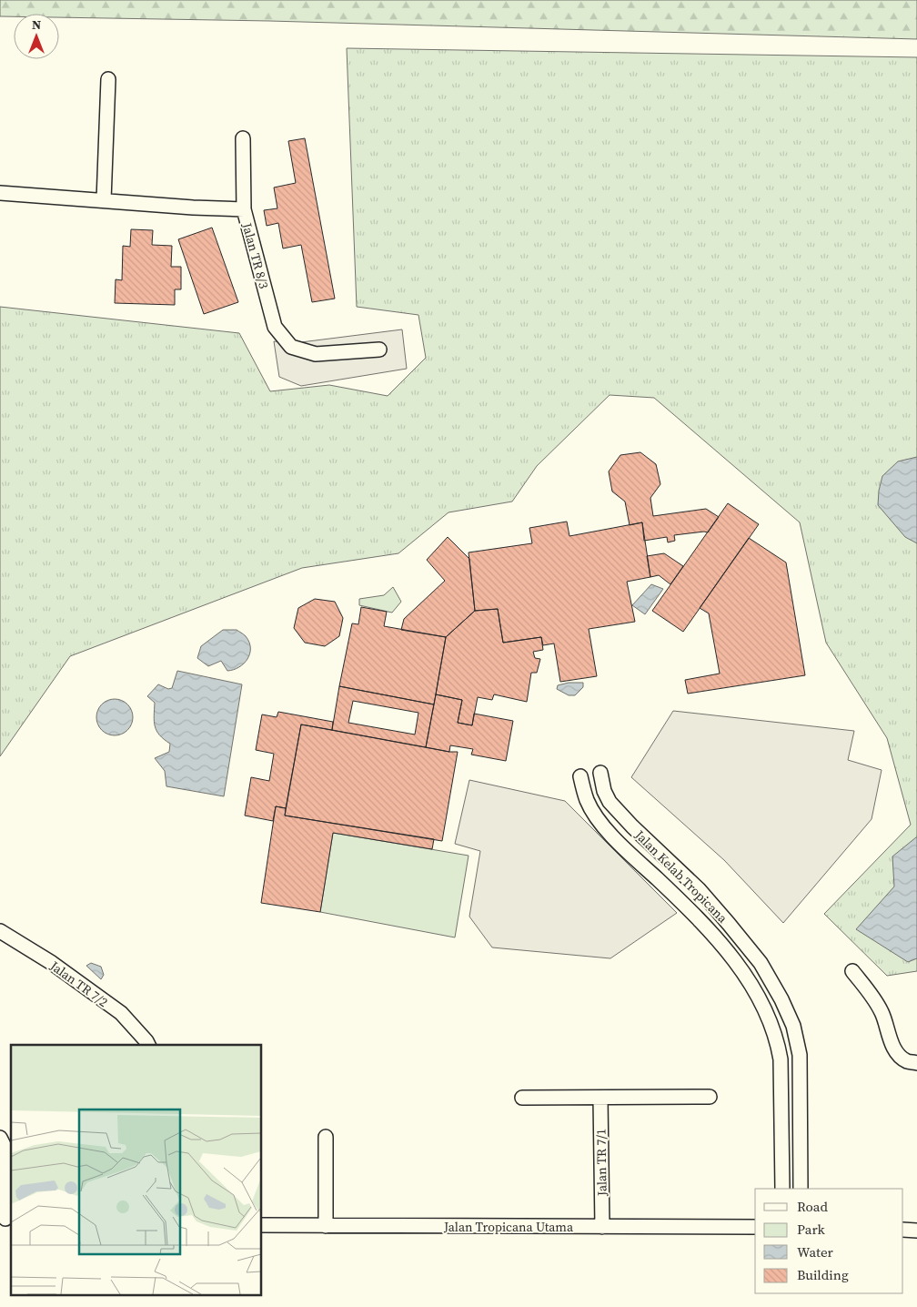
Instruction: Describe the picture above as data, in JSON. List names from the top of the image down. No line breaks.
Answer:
{"streets":{"street":["Jalan TR 8/3","Jalan Kelab Tropicana","Jalan TR 7/2","Jalan TR 7/1","Jalan Tropicana Utama"]},"crossings":[["Jalan TR 7/1","Jalan Tropicana Utama"]],"legend":["Road","Park","Water","Building"],"north":"top"}
